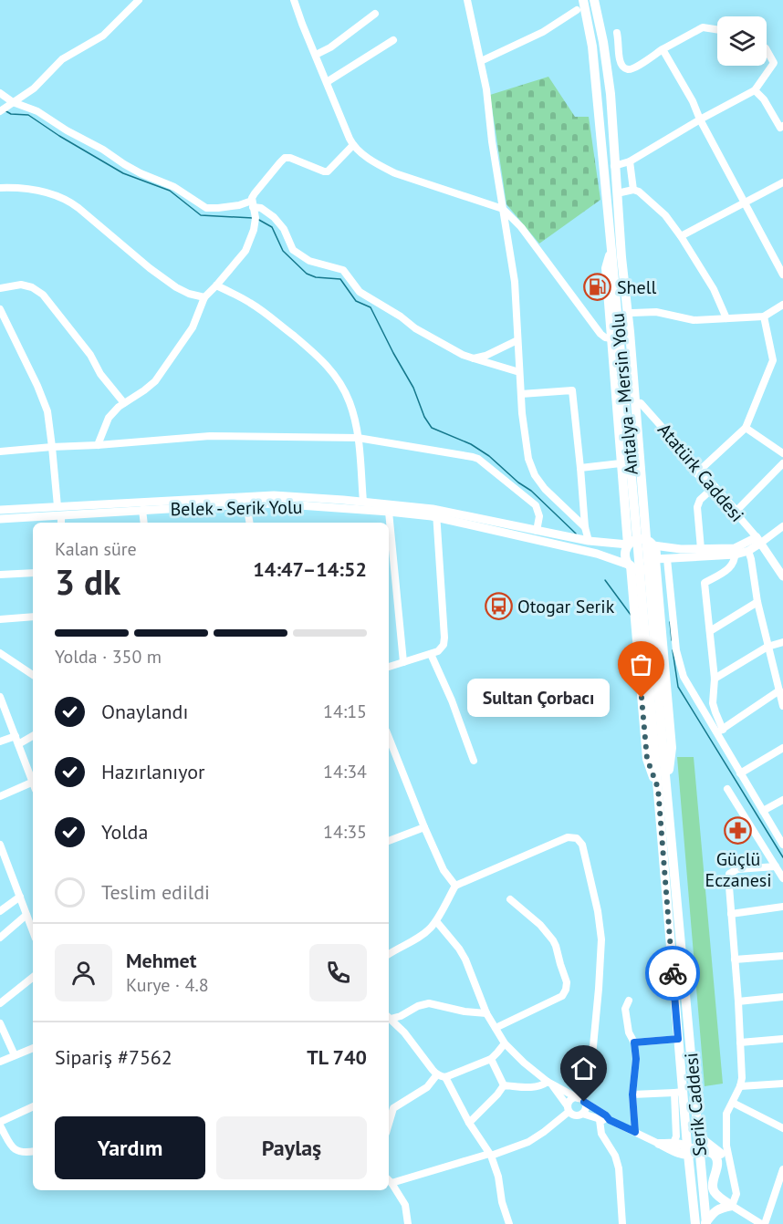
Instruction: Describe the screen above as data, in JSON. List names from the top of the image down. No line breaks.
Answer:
{"streets":{"highway":["Antalya - Mersin Yolu","Serik Caddesi"],"main road":["Atatürk Caddesi","Belek - Serik Yolu"]},"crossings":[["Antalya - Mersin Yolu","Serik Caddesi"]],"places":{"fuel station":["Shell"],"bus stop":["Otogar Serik"],"other":["Sultan Çorbacı"],"pharmacy":["Güçlü Eczanesi"]},"page":{"heading":["3 dk","Kalan süre","14:47–14:52"],"panel":["Mehmet","Kurye · 4.8","Sipariş #7562","TL 740"],"bar":"Yolda · 350 m","bubble":"Sultan Çorbacı","list":[["Onaylandı","14:15"],["Hazırlanıyor","14:34"],["Yolda","14:35"],"Teslim edildi"],"buttons":["Yardım","Paylaş"]}}
